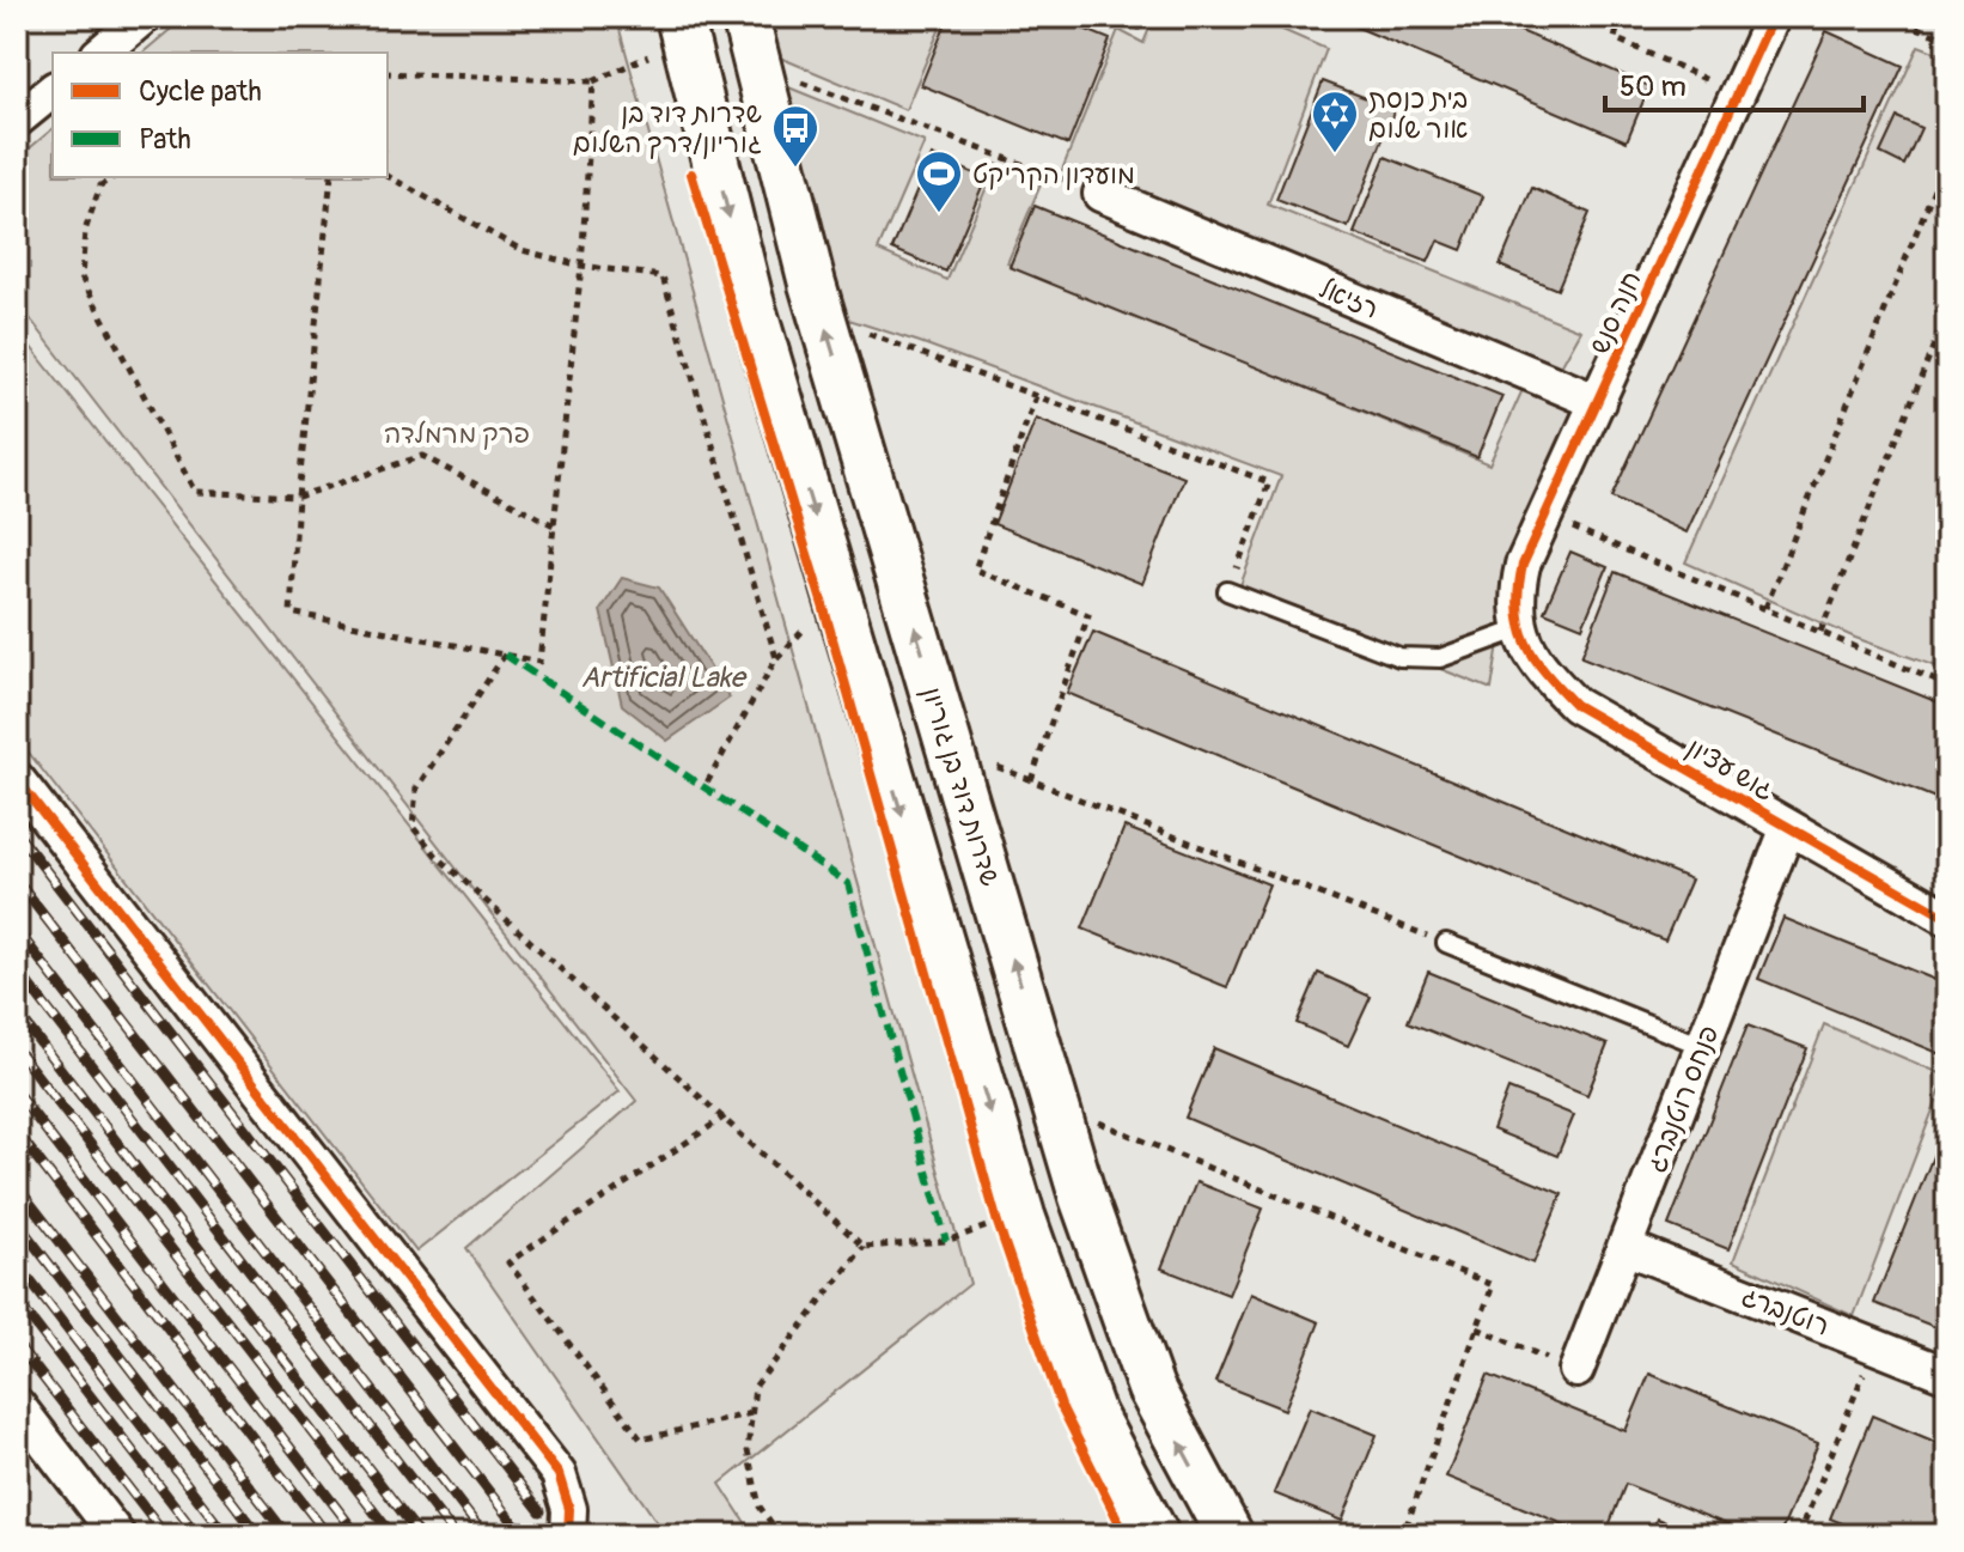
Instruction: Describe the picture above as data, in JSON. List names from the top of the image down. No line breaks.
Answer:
{"streets":{"main road":["שדרות דוד בן גוריון"],"street":["רזיאל","חנה סנש","גוש עציון","פנחס רוטנברג","רוטנברג"]},"crossings":[["רזיאל","חנה סנש"],["חנה סנש","גוש עציון"],["גוש עציון","פנחס רוטנברג"],["פנחס רוטנברג","רוטנברג"]],"water":["Artificial Lake"],"parks":["פרק מרמלדה"],"places":{"synagogue":["בית כנסת אור שלום"],"bus stop":["שדרות דוד בן גוריון/דרך השלום"],"sports":["מועדון הקריקט"]},"legend":["Cycle path","Path"],"scale_bar":"50 m"}
